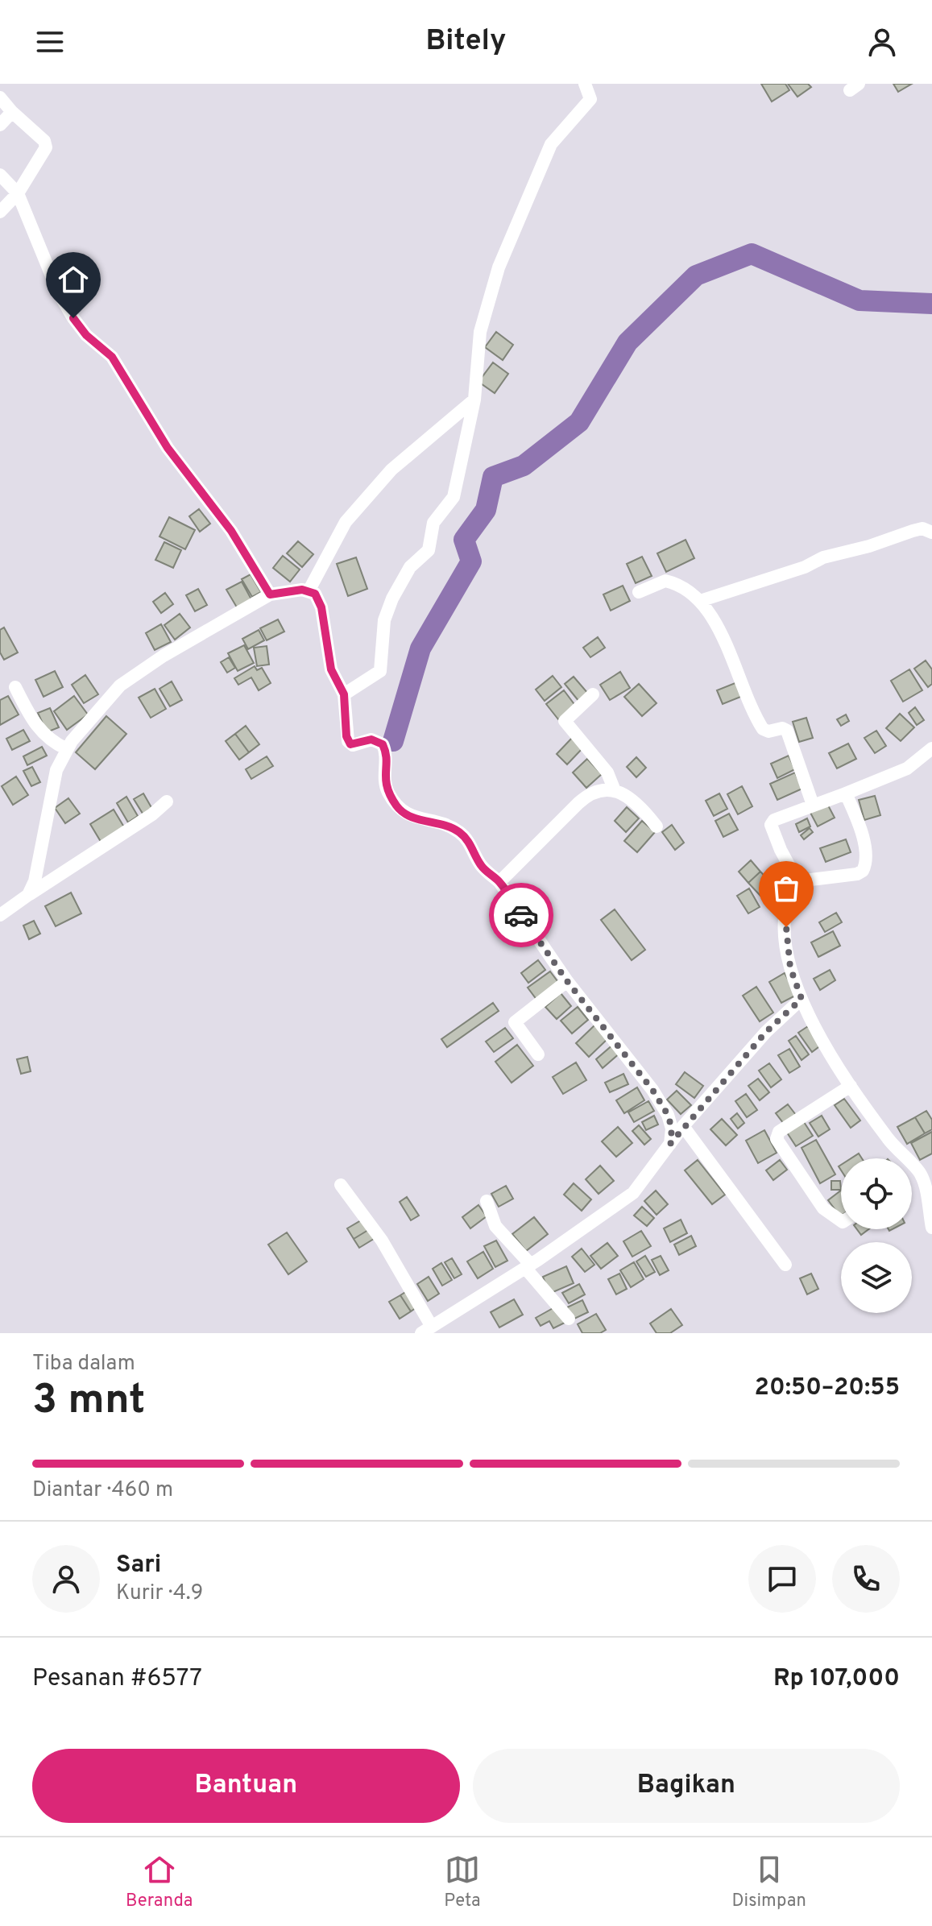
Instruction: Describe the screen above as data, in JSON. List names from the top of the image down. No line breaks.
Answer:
{"page":{"header":"Bitely","heading":["3 mnt","Tiba dalam","20:50–20:55"],"panel":["Sari","Kurir · 4.9","Pesanan #6577","Rp 107,000"],"bar":"Diantar · 460 m","buttons":["Bantuan","Bagikan"],"tabs":["Beranda","Peta","Disimpan"]}}
